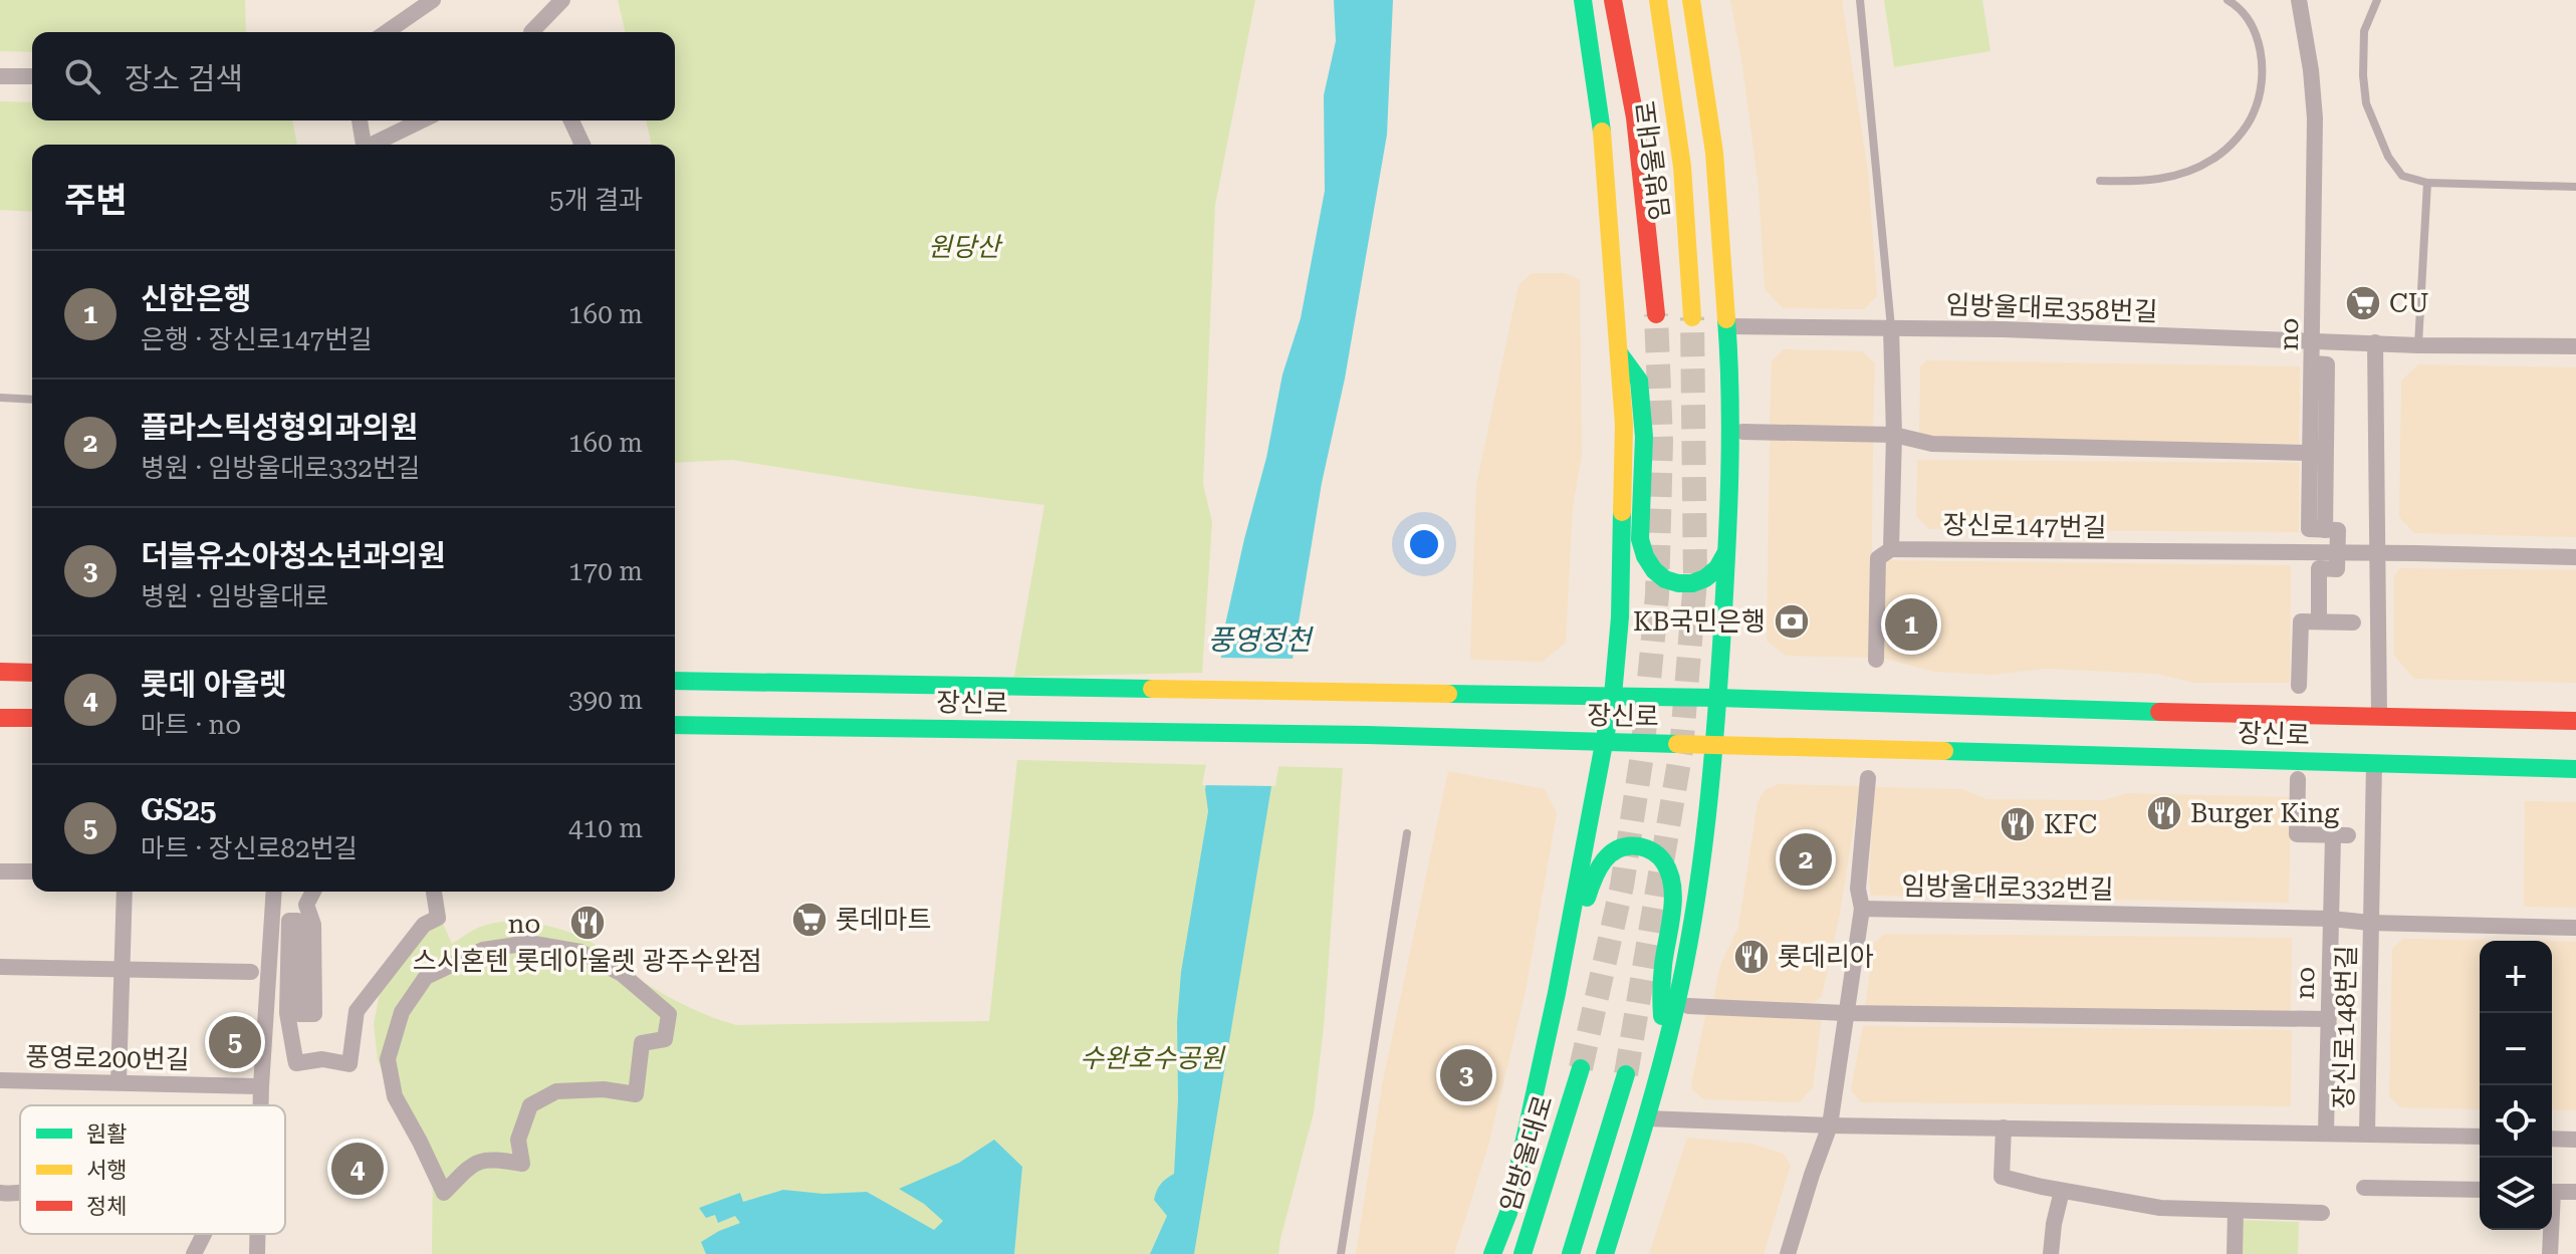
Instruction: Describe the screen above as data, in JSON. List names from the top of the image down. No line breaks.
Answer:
{"streets":{"main road":["임방울대로","장신로"],"street":["임방울대로358번길","no","장신로147번길","임방울대로332번길","장신로148번길","풍영로200번길"]},"crossings":[["임방울대로358번길","no"],["no","장신로147번길"],["no","임방울대로332번길"],["장신로","장신로148번길"],["임방울대로332번길","장신로148번길"]],"water":["풍영정천"],"parks":["원당산","수완호수공원"],"places":{"supermarket":["CU","롯데마트"],"bank":["KB국민은행"],"restaurant":["Burger King","KFC","스시혼텐 롯데아울렛 광주수완점","롯데리아"]},"legend":["원활","서행","정체"],"page":{"search":"장소 검색","heading":["주변","5개 결과"],"list":[{"mark":"1","name":"신한은행","note":"은행 · 장신로147번길","value":"160 m"},{"mark":"2","name":"플라스틱성형외과의원","note":"병원 · 임방울대로332번길","value":"160 m"},{"mark":"3","name":"더블유소아청소년과의원","note":"병원 · 임방울대로","value":"170 m"},{"mark":"4","name":"롯데 아울렛","note":"마트 · no","value":"390 m"},{"mark":"5","name":"GS25","note":"마트 · 장신로82번길","value":"410 m"}],"pins":["1","2","5","3","4"],"map_buttons":["+","−"]}}
